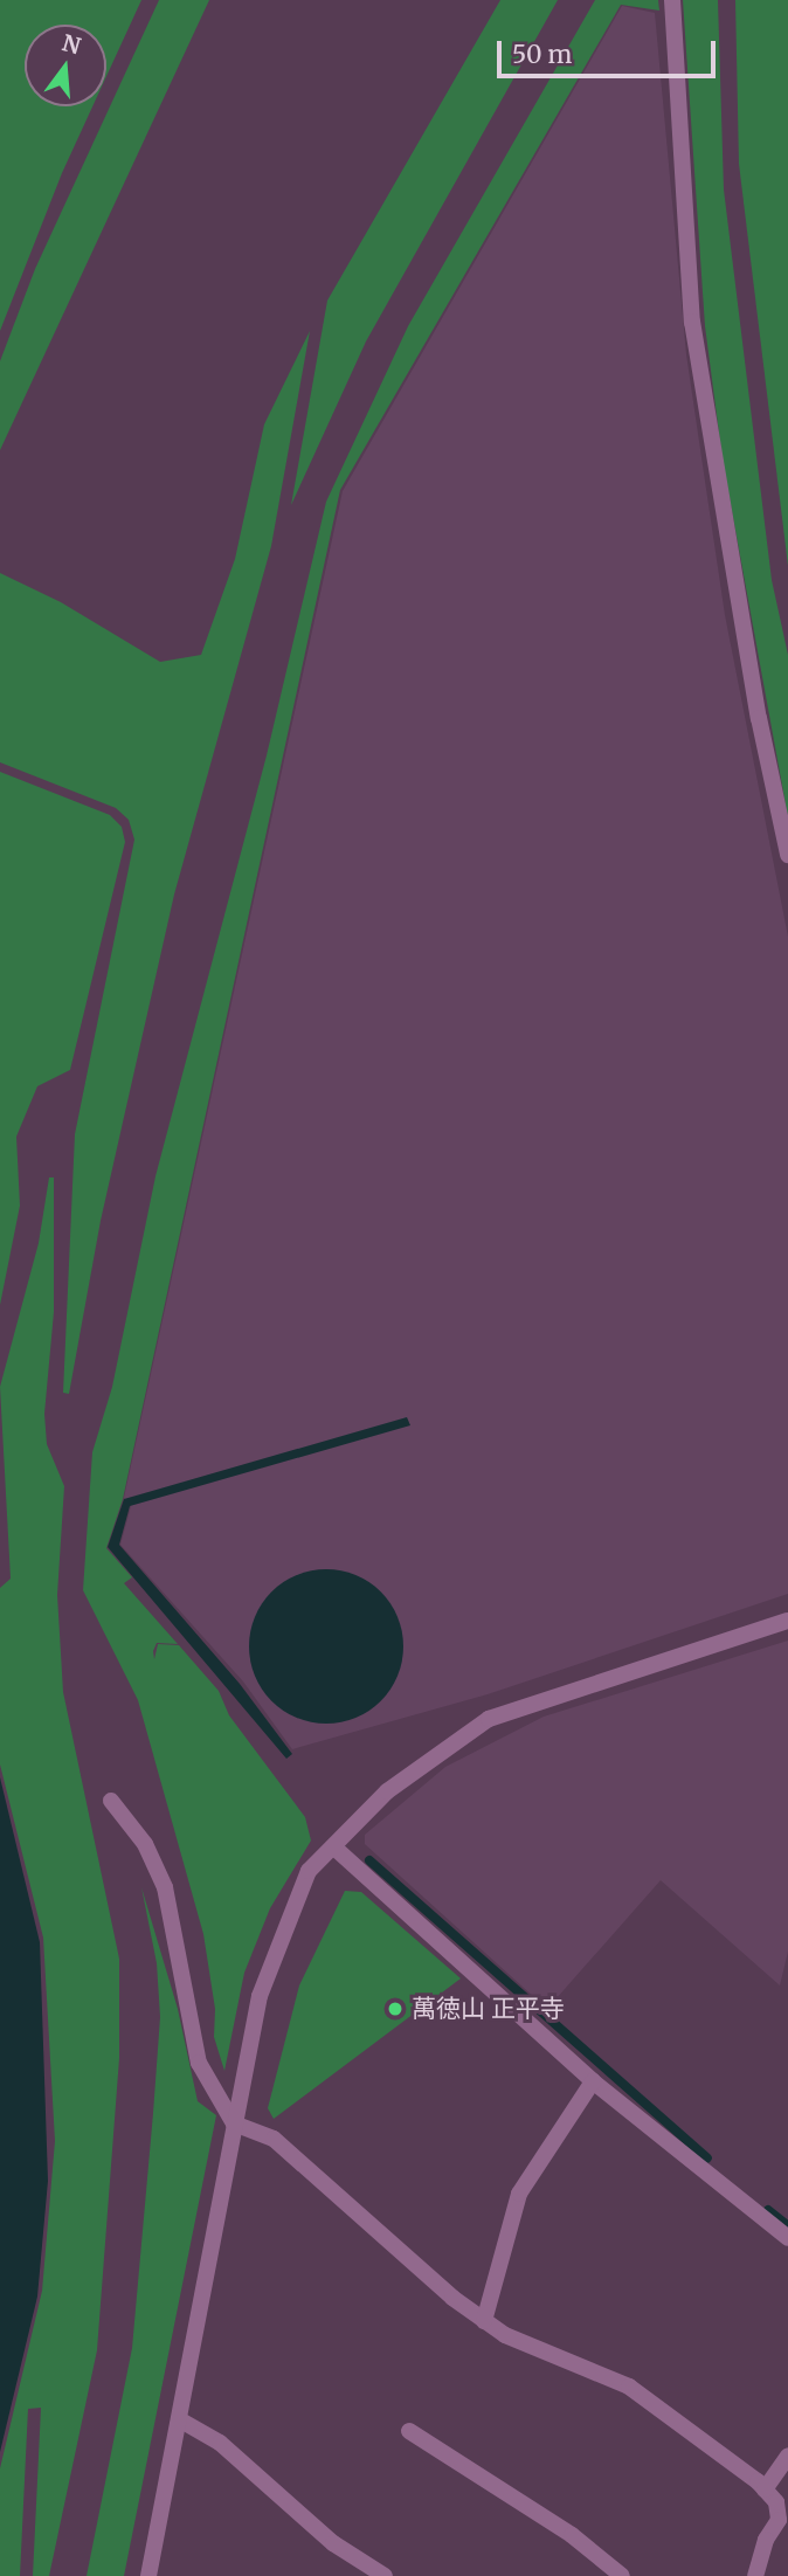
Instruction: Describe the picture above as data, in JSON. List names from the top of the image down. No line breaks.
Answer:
{"places":["萬徳山 正平寺"],"scale_bar":"50 m","north":"top"}
